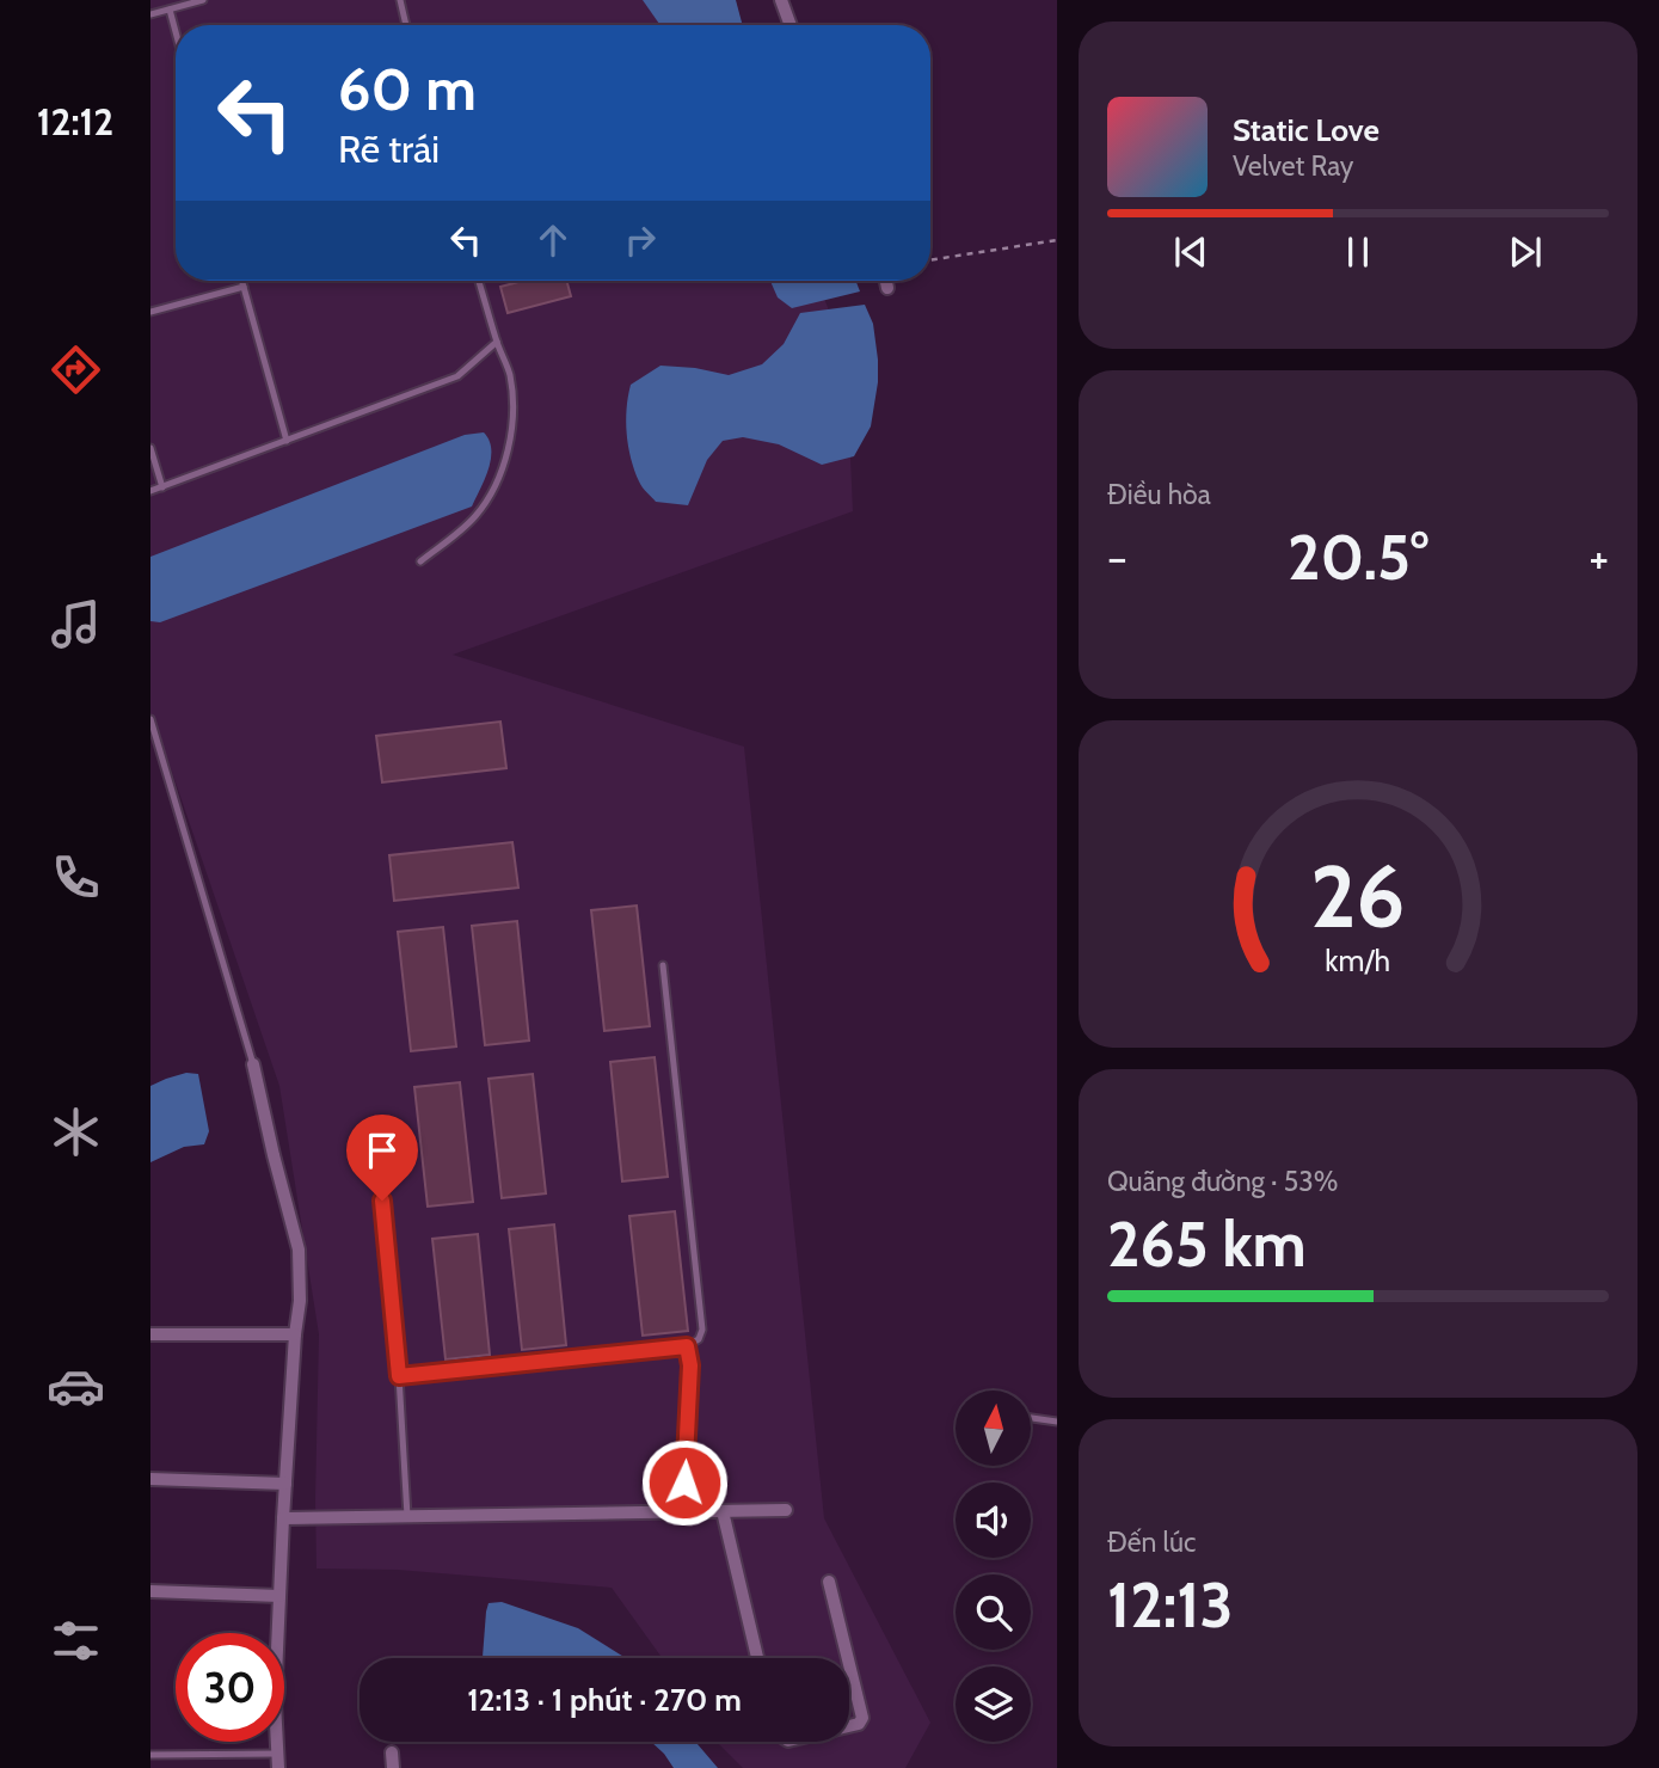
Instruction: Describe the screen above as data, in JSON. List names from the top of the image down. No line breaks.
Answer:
{"north":"top","page":{"tabs":"12:12","turn":["60 m","Rẽ trái"],"song":["Static Love","Velvet Ray"],"tile":["Điều hòa",["Quãng đường · 53%","265 km"],["Đến lúc","12:13"]],"heat":["−","20.5°","+"],"limit":"30","trip":"12:13 · 1 phút · 270 m","gauge":["26","km/h"]}}
